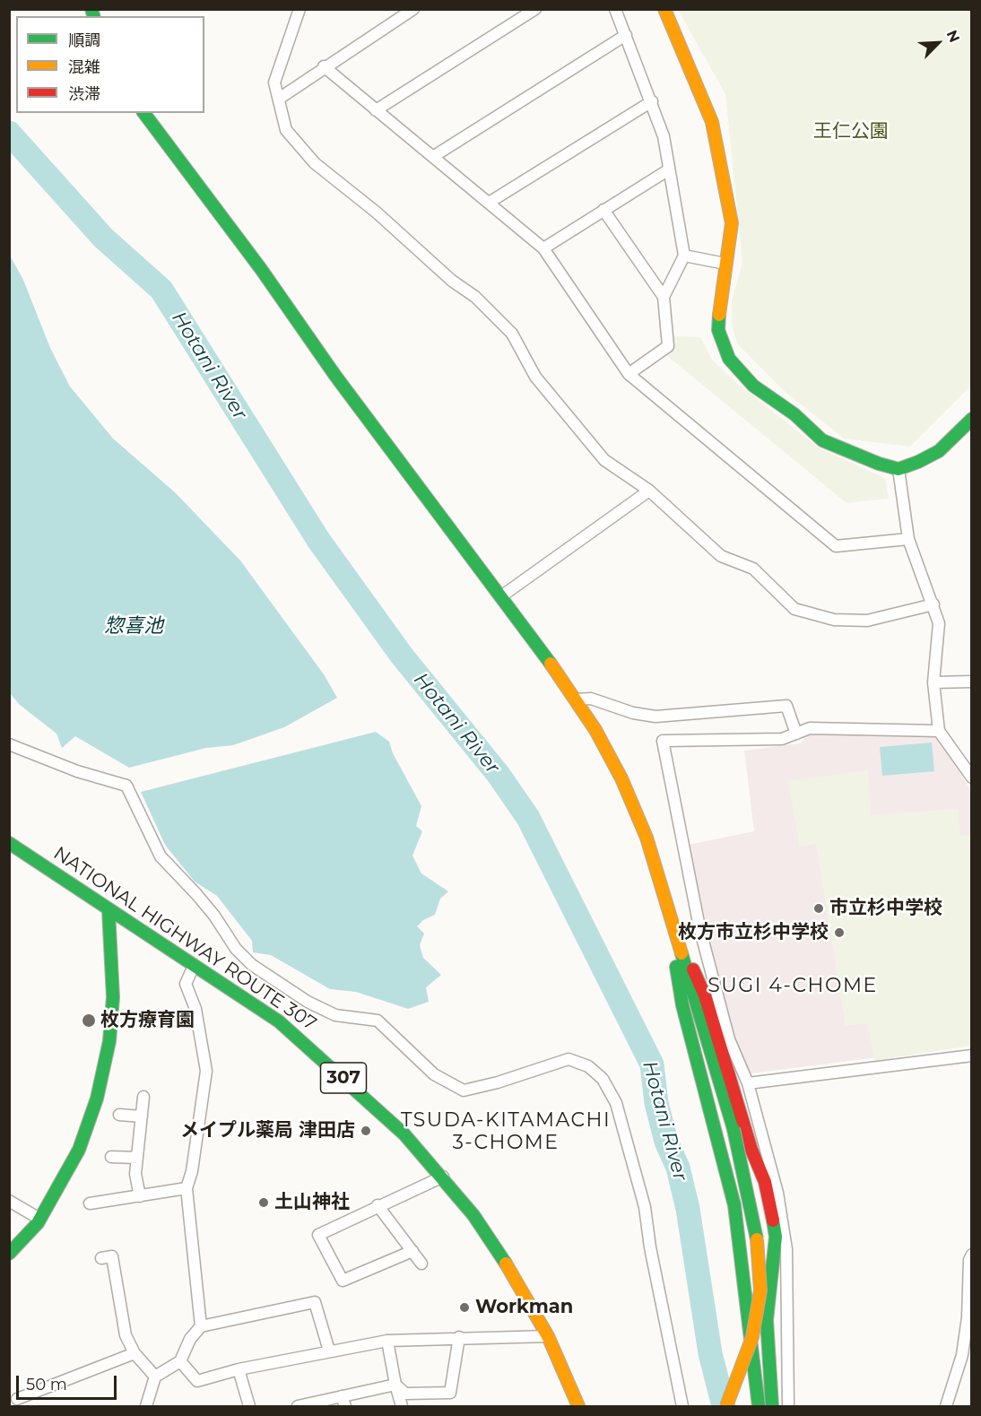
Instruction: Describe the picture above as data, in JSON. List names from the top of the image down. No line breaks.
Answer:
{"streets":{"main road":["NATIONAL HIGHWAY ROUTE 307","307"]},"districts":["SUGI 4-CHOME","TSUDA-KITAMACHI 3-CHOME"],"water":["Hotani River","惣喜池"],"parks":["王仁公園"],"places":["市立杉中学校","枚方市立杉中学校","枚方療育園","メイプル薬局 津田店","土山神社","Workman"],"legend":["順調","混雑","渋滞"],"scale_bar":"50 m","north":"top right"}
